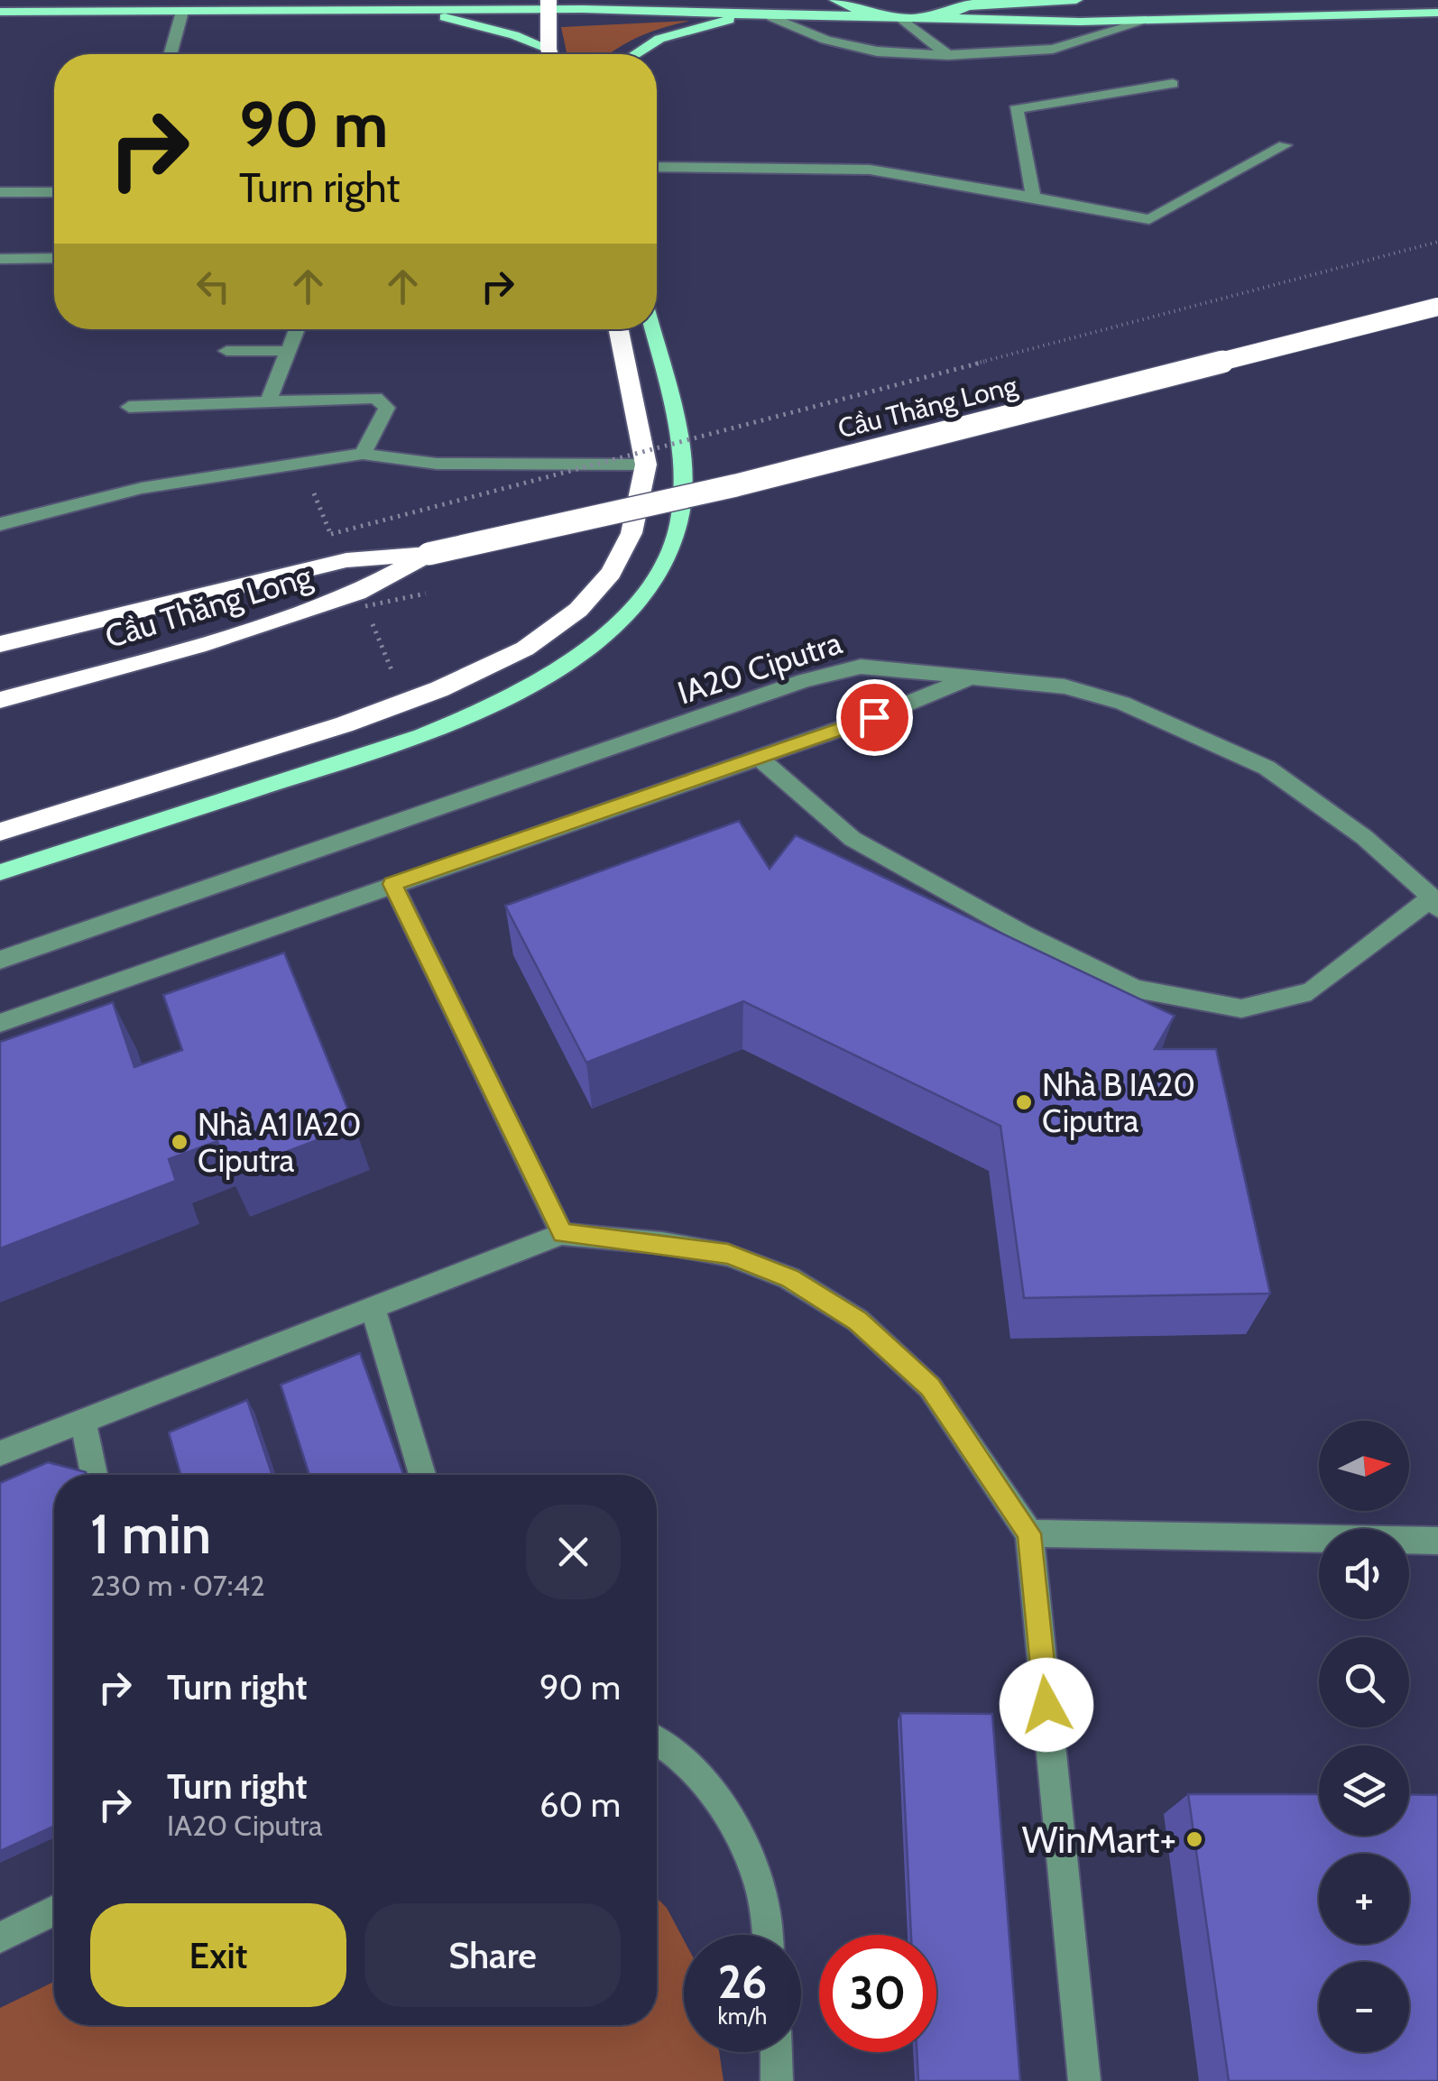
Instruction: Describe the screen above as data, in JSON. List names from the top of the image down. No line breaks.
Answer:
{"streets":{"highway":["Cầu Thăng Long"],"street":["IA20 Ciputra"]},"places":["Nhà B IA20 Ciputra","Nhà A1 IA20 Ciputra","WinMart+"],"north":"right","page":{"turn":["90 m","Turn right"],"map_buttons":["+","−"],"heading":["1 min","230 m · 07:42"],"list":[{"name":"Turn right","value":"90 m"},{"name":"Turn right","note":"IA20 Ciputra","value":"60 m"}],"buttons":["Exit","Share"],"speed":"26 km/h","limit":"30"}}
